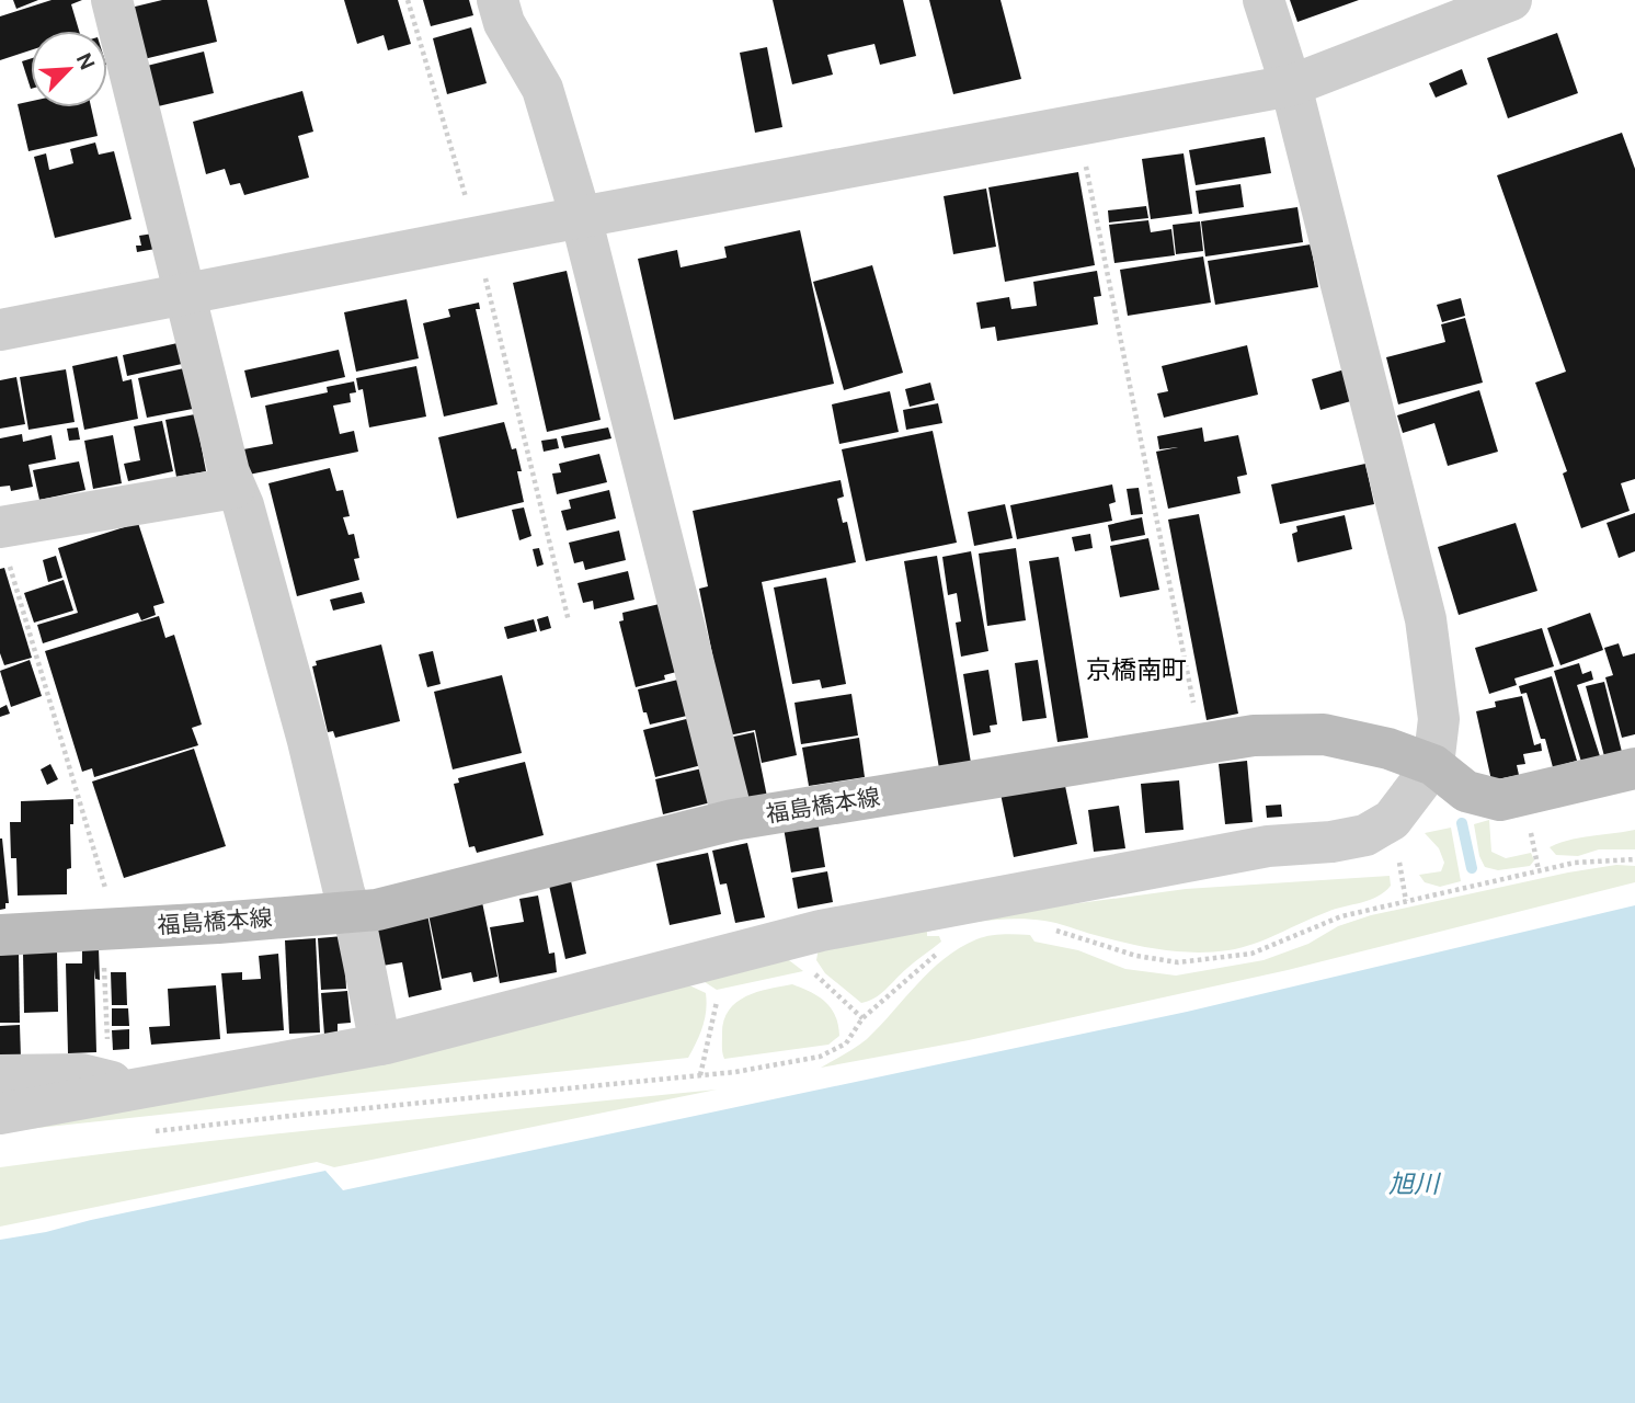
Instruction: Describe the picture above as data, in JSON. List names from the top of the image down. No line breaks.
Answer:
{"streets":{"main road":["福島橋本線"]},"districts":["京橋南町"],"water":["旭川"],"north":"top right"}
